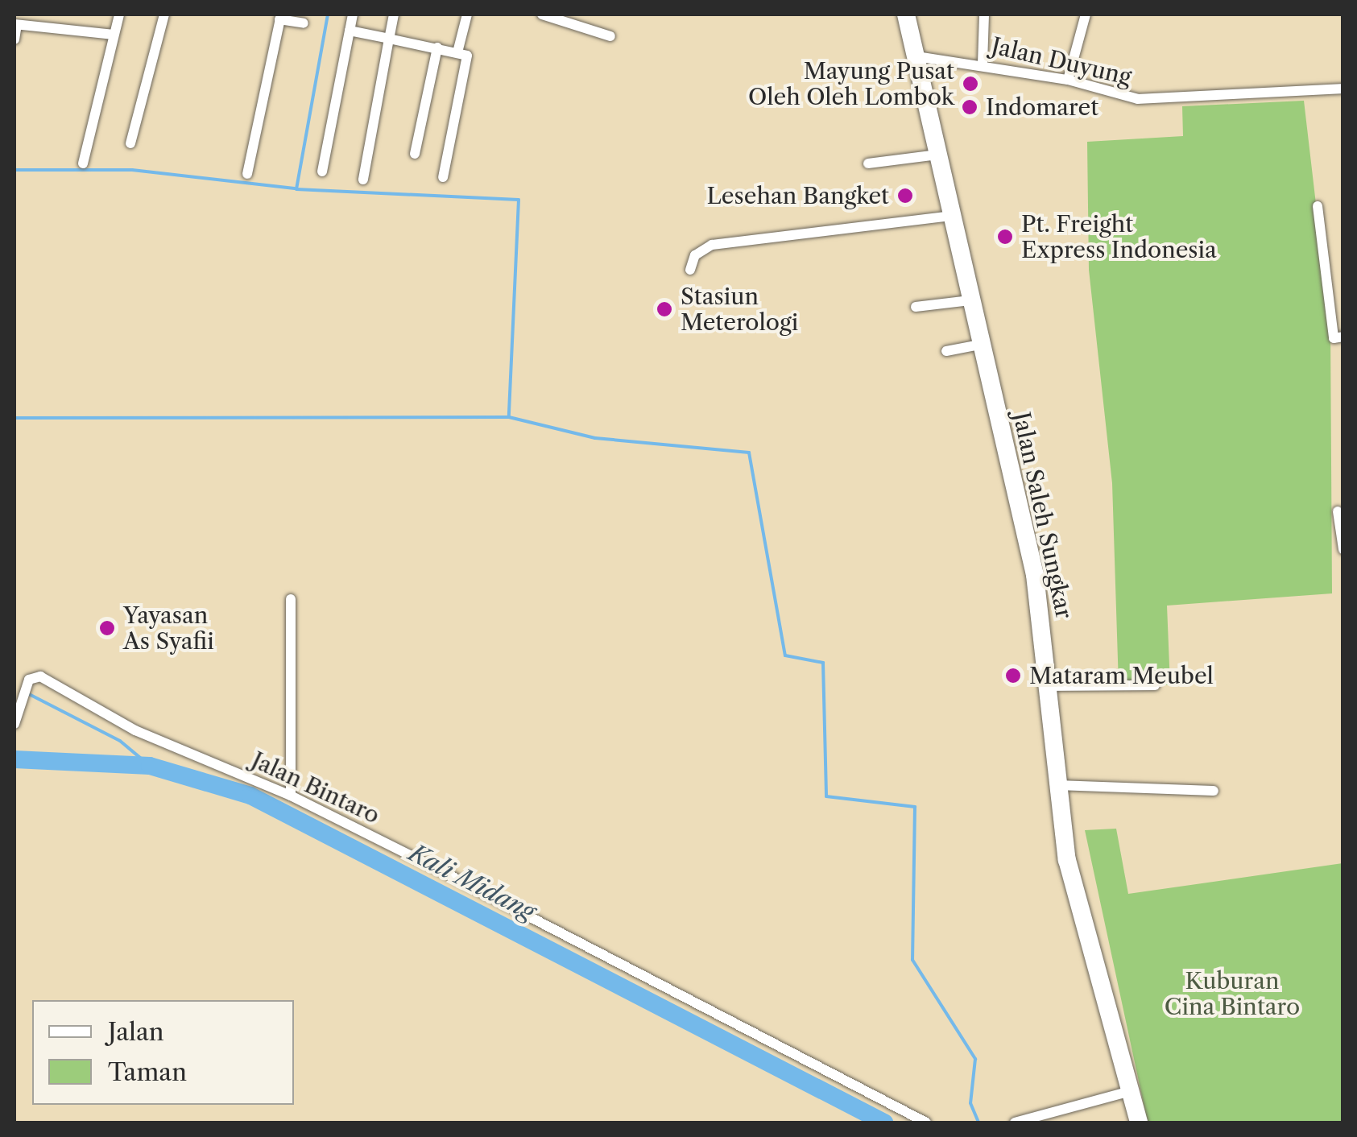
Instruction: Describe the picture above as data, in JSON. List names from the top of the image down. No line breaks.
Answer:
{"streets":{"highway":["Jalan Saleh Sungkar"],"street":["Jalan Duyung","Jalan Bintaro"]},"crossings":[["Jalan Duyung","Jalan Saleh Sungkar"]],"water":["Kali Midang"],"parks":["Kuburan Cina Bintaro"],"places":["Mayung Pusat Oleh Oleh Lombok","Indomaret","Lesehan Bangket","Pt. Freight Express Indonesia","Stasiun Meterologi","Yayasan As Syafii","Mataram Meubel"],"legend":["Jalan","Taman"]}
